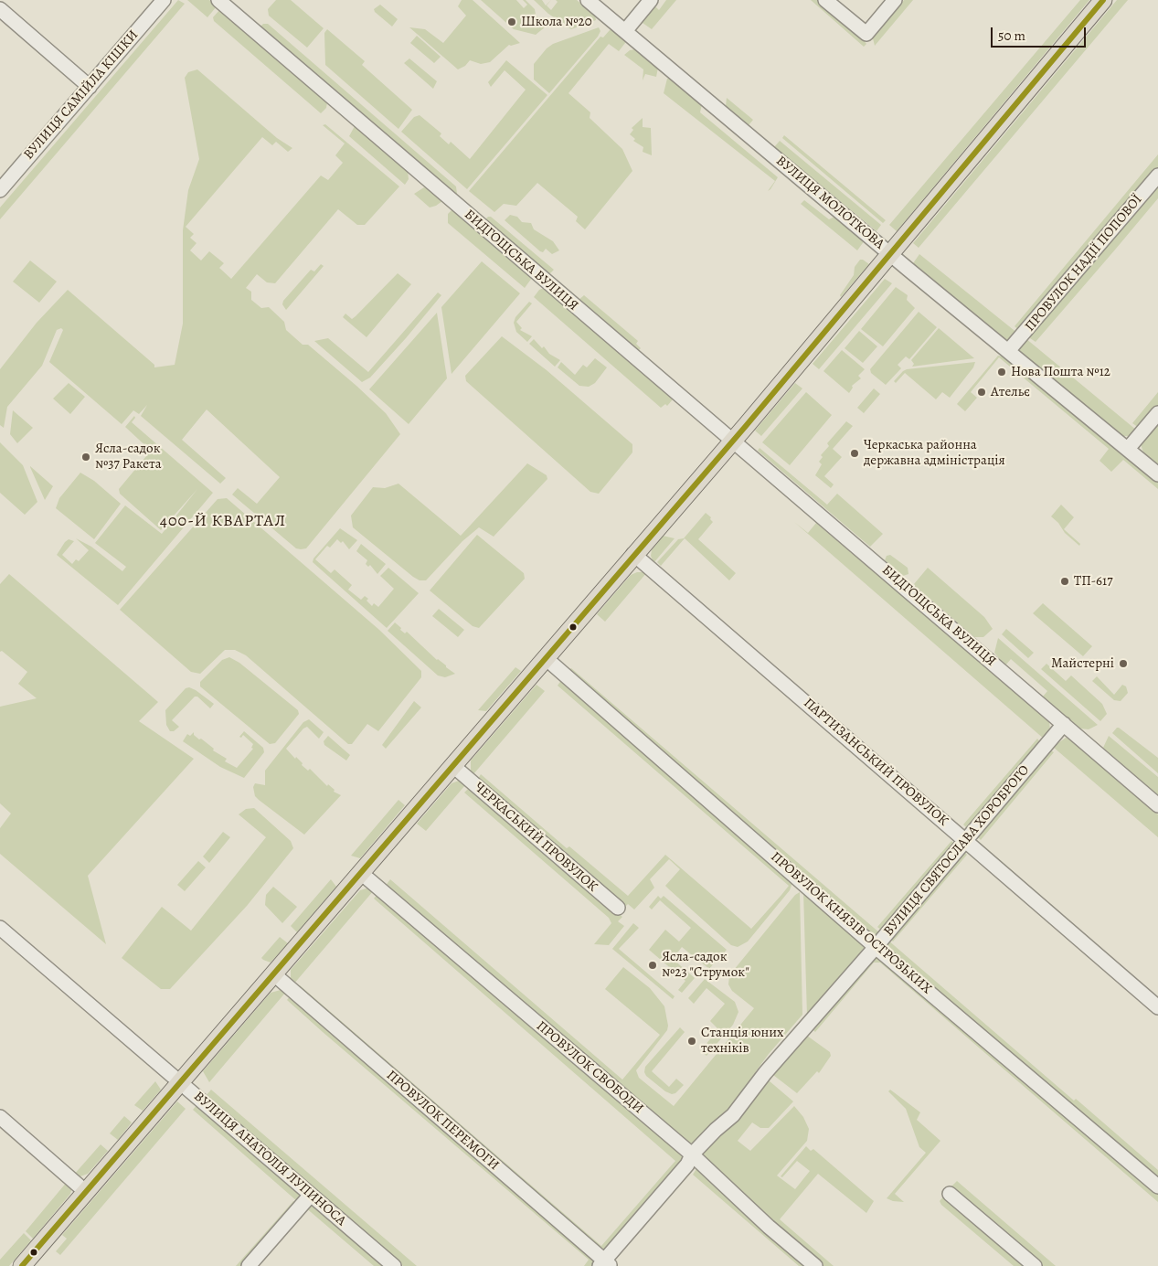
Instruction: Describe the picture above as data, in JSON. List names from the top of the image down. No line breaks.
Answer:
{"streets":{"street":["ВУЛИЦЯ САМІЙЛА КІШКИ","ВУЛИЦЯ МОЛОТКОВА","БИДГОЩСЬКА ВУЛИЦЯ","ПРОВУЛОК НАДІЇ ПОПОВОЇ","ПАРТИЗАНСЬКИЙ ПРОВУЛОК","ЧЕРКАСЬКИЙ ПРОВУЛОК","ВУЛИЦЯ СВЯТОСЛАВА ХОРОБРОГО","ПРОВУЛОК КНЯЗІВ ОСТРОЗЬКИХ","ПРОВУЛОК СВОБОДИ","ПРОВУЛОК ПЕРЕМОГИ","ВУЛИЦЯ АНАТОЛІЯ ЛУПИНОСА"]},"crossings":[["ВУЛИЦЯ МОЛОТКОВА","ПРОВУЛОК НАДІЇ ПОПОВОЇ"],["БИДГОЩСЬКА ВУЛИЦЯ","ВУЛИЦЯ СВЯТОСЛАВА ХОРОБРОГО"],["ПАРТИЗАНСЬКИЙ ПРОВУЛОК","ВУЛИЦЯ СВЯТОСЛАВА ХОРОБРОГО"],["ВУЛИЦЯ СВЯТОСЛАВА ХОРОБРОГО","ПРОВУЛОК КНЯЗІВ ОСТРОЗЬКИХ"],["ВУЛИЦЯ СВЯТОСЛАВА ХОРОБРОГО","ПРОВУЛОК СВОБОДИ"],["ВУЛИЦЯ СВЯТОСЛАВА ХОРОБРОГО","ПРОВУЛОК ПЕРЕМОГИ"]],"districts":["400-Й КВАРТАЛ"],"places":["Школа №20","Нова Пошта №12","Ательє","Черкаська районна державна адміністрація","Ясла-садок №37 Ракета","ТП-617","Майстерні","Ясла-садок №23 \"Струмок\"","Станція юних техніків"],"scale_bar":"50 m"}
